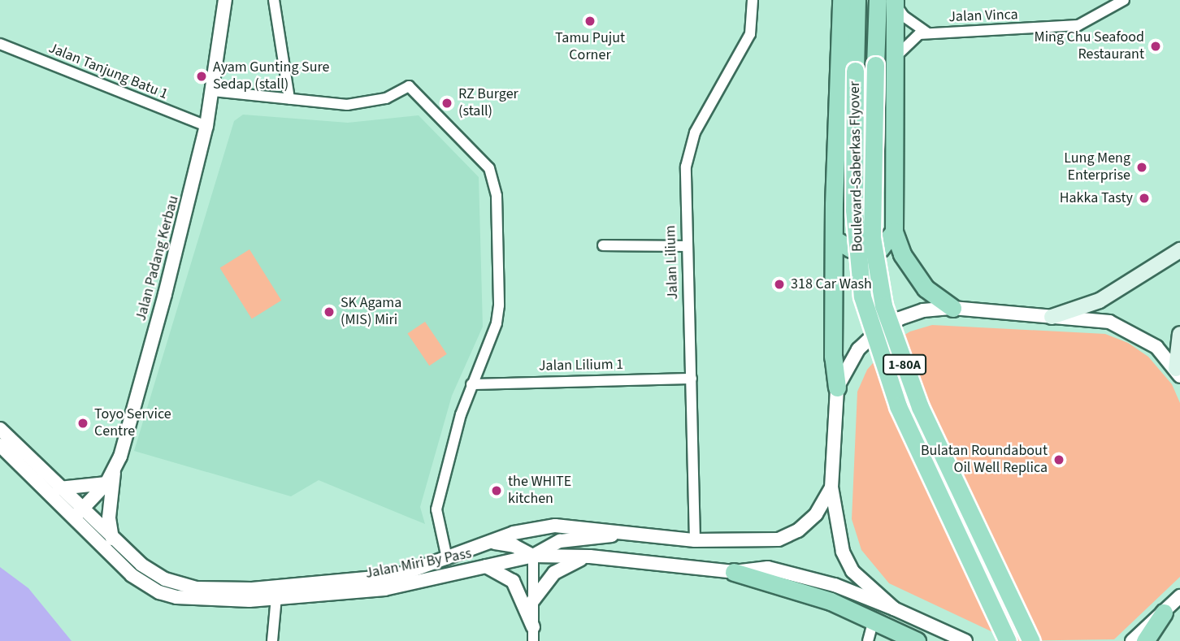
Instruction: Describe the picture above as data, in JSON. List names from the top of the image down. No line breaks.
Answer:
{"streets":{"highway":["Boulevard-Saberkas Flyover","1-80A"],"street":["Jalan Vinca","Jalan Tanjung Batu 1","Jalan Padang Kerbau","Jalan Lilium","Jalan Lilium 1","Jalan Miri By Pass"]},"crossings":[["Jalan Tanjung Batu 1","Jalan Padang Kerbau"],["Jalan Padang Kerbau","Jalan Miri By Pass"],["Jalan Lilium","Jalan Lilium 1"],["Jalan Lilium","Jalan Miri By Pass"]],"places":["Tamu Pujut Corner","Ming Chu Seafood Restaurant","Ayam Gunting Sure Sedap (stall)","RZ Burger (stall)","Lung Meng Enterprise","Hakka Tasty","318 Car Wash","SK Agama (MIS) Miri","Toyo Service Centre","Bulatan Roundabout Oil Well Replica","the WHITE kitchen"]}
